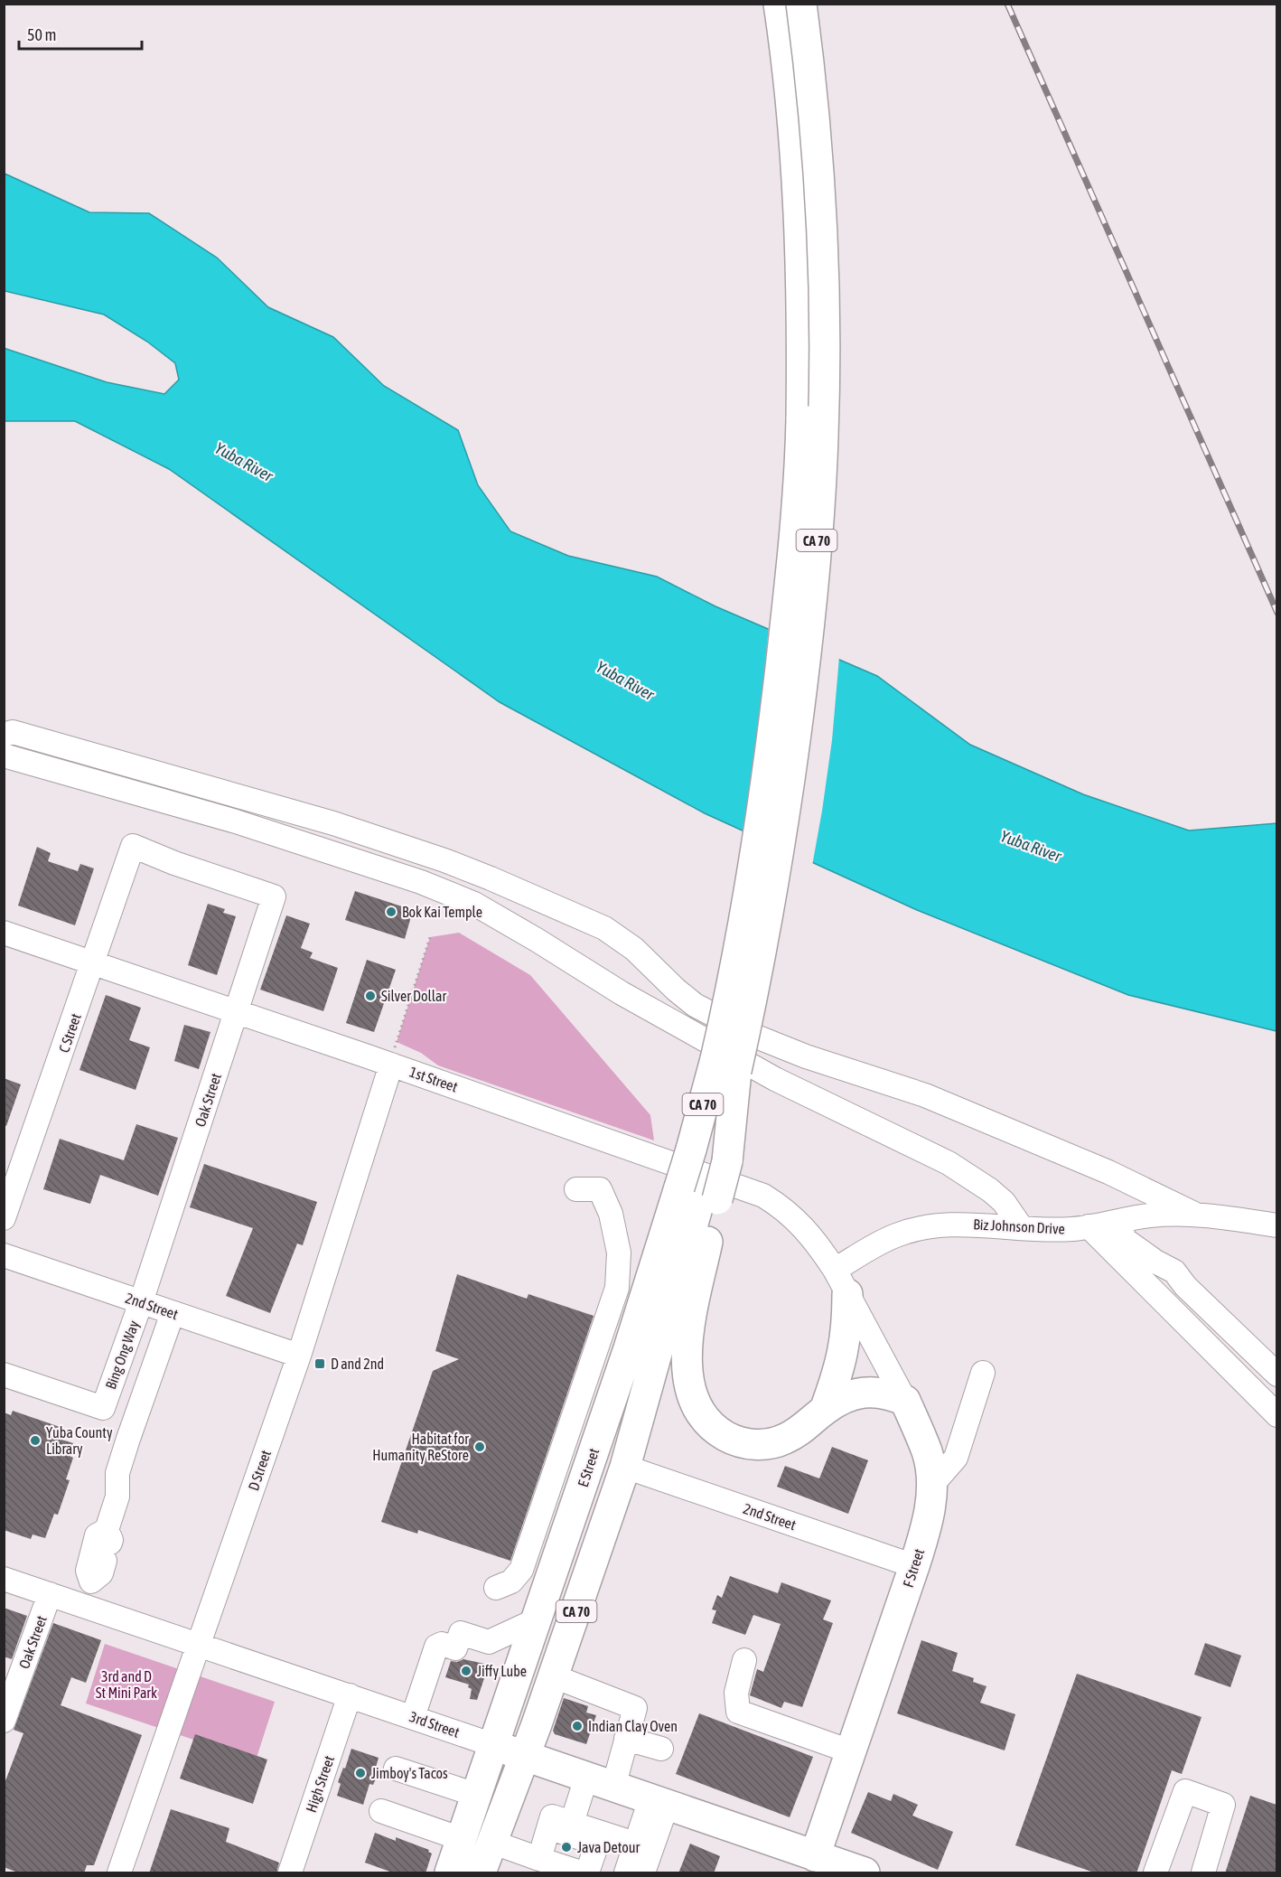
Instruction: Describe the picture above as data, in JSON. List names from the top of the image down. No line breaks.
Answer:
{"streets":{"main road":["CA 70","E Street","F Street","3rd Street"],"street":["C Street","1st Street","Oak Street","Biz Johnson Drive","2nd Street","Bing Ong Way","D Street","High Street"]},"crossings":[["CA 70","E Street"],["C Street","1st Street"],["C Street","Oak Street"],["1st Street","Oak Street"],["1st Street","Biz Johnson Drive"],["1st Street","D Street"],["1st Street","F Street"],["Oak Street","2nd Street"],["Oak Street","Bing Ong Way"],["Oak Street","3rd Street"],["Biz Johnson Drive","F Street"],["2nd Street","Bing Ong Way"],["2nd Street","E Street"],["2nd Street","D Street"],["2nd Street","F Street"],["E Street","3rd Street"],["D Street","3rd Street"],["F Street","3rd Street"],["3rd Street","High Street"]],"water":["Yuba River"],"parks":["3rd and D St Mini Park"],"places":{"other":["Bok Kai Temple","Silver Dollar","Yuba County Library","Habitat for Humanity ReStore","Jiffy Lube","Indian Clay Oven","Jimboy's Tacos","Java Detour"],"transit":["D and 2nd"]},"scale_bar":"50 m"}
